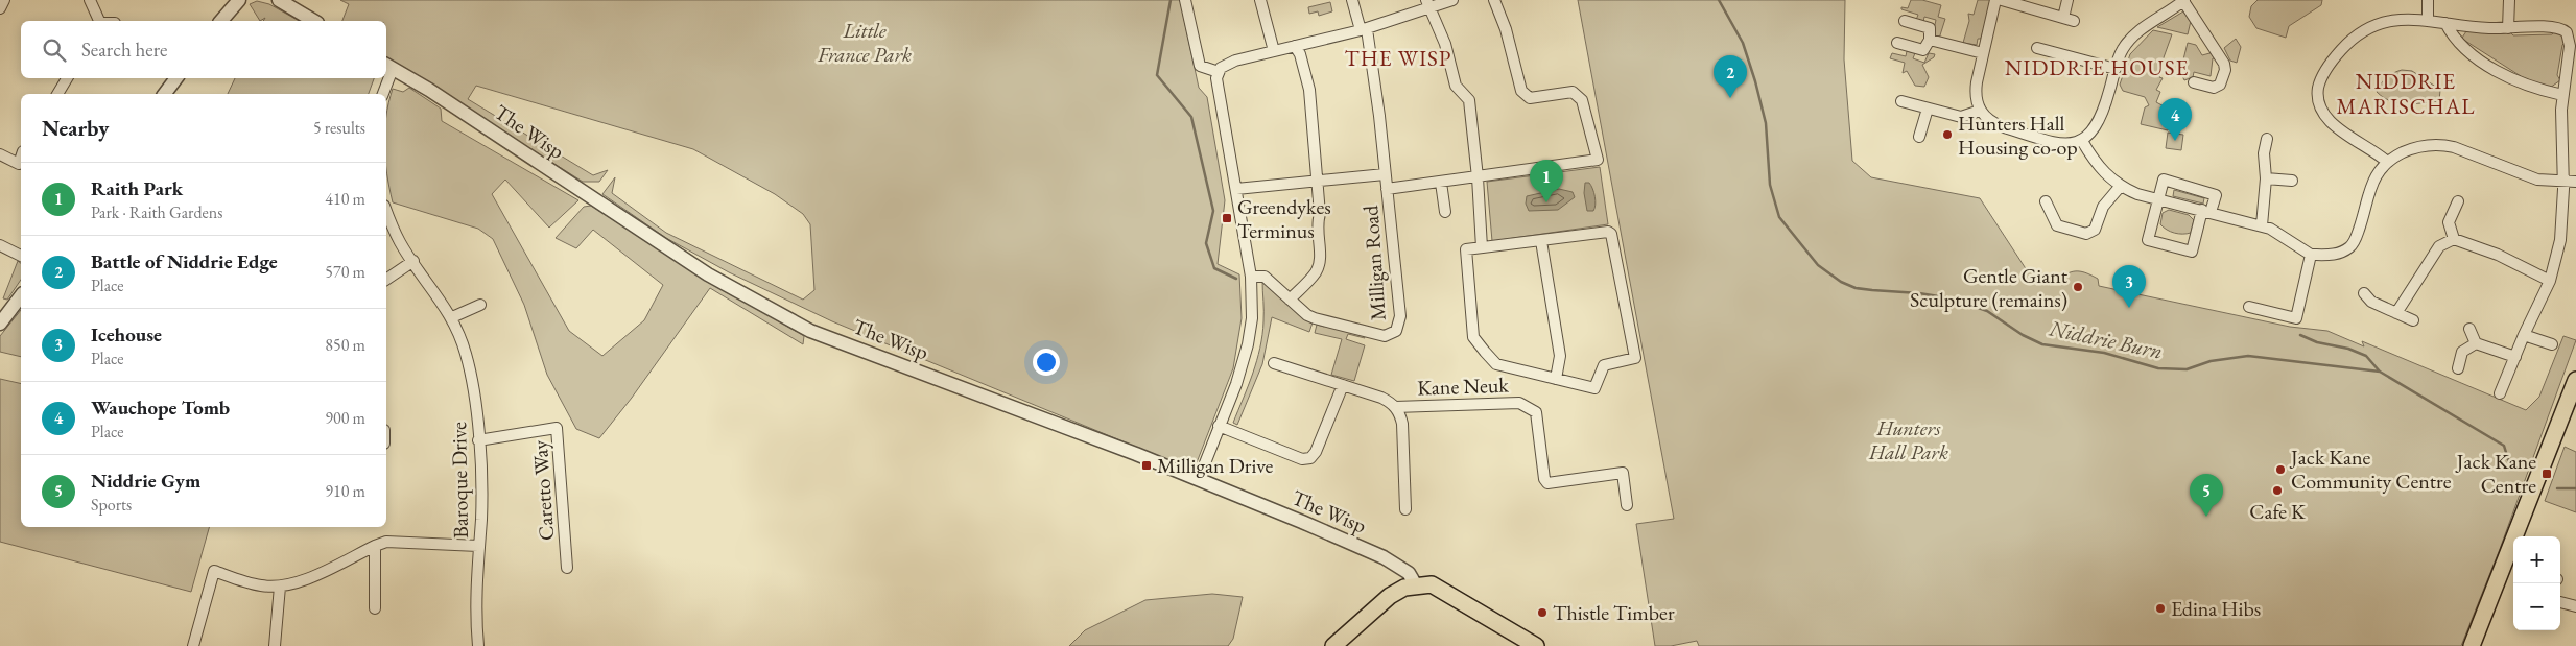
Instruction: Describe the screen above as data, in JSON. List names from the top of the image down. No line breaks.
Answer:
{"streets":{"street":["The Wisp","Milligan Road","Kane Neuk","Baroque Drive","Caretto Way"]},"crossings":[["Baroque Drive","Caretto Way"]],"districts":["THE WISP","NIDDRIE HOUSE","NIDDRIE MARISCHAL"],"water":["Niddrie Burn"],"parks":["Little France Park","Hunters Hall Park"],"places":{"other":["Hunters Hall Housing co-op","Gentle Giant Sculpture (remains)","Jack Kane Community Centre","Cafe K","Edina Hibs","Thistle Timber"],"transit":["Greendykes Terminus","Milligan Drive","Jack Kane Centre"]},"page":{"search":"Search here","pins":["2","4","1","3","5"],"heading":["Nearby","5 results"],"list":[{"mark":"1","name":"Raith Park","note":"Park · Raith Gardens","value":"410 m"},{"mark":"2","name":"Battle of Niddrie Edge","note":"Place","value":"570 m"},{"mark":"3","name":"Icehouse","note":"Place","value":"850 m"},{"mark":"4","name":"Wauchope Tomb","note":"Place","value":"900 m"},{"mark":"5","name":"Niddrie Gym","note":"Sports","value":"910 m"}],"map_buttons":["+","−"]}}
